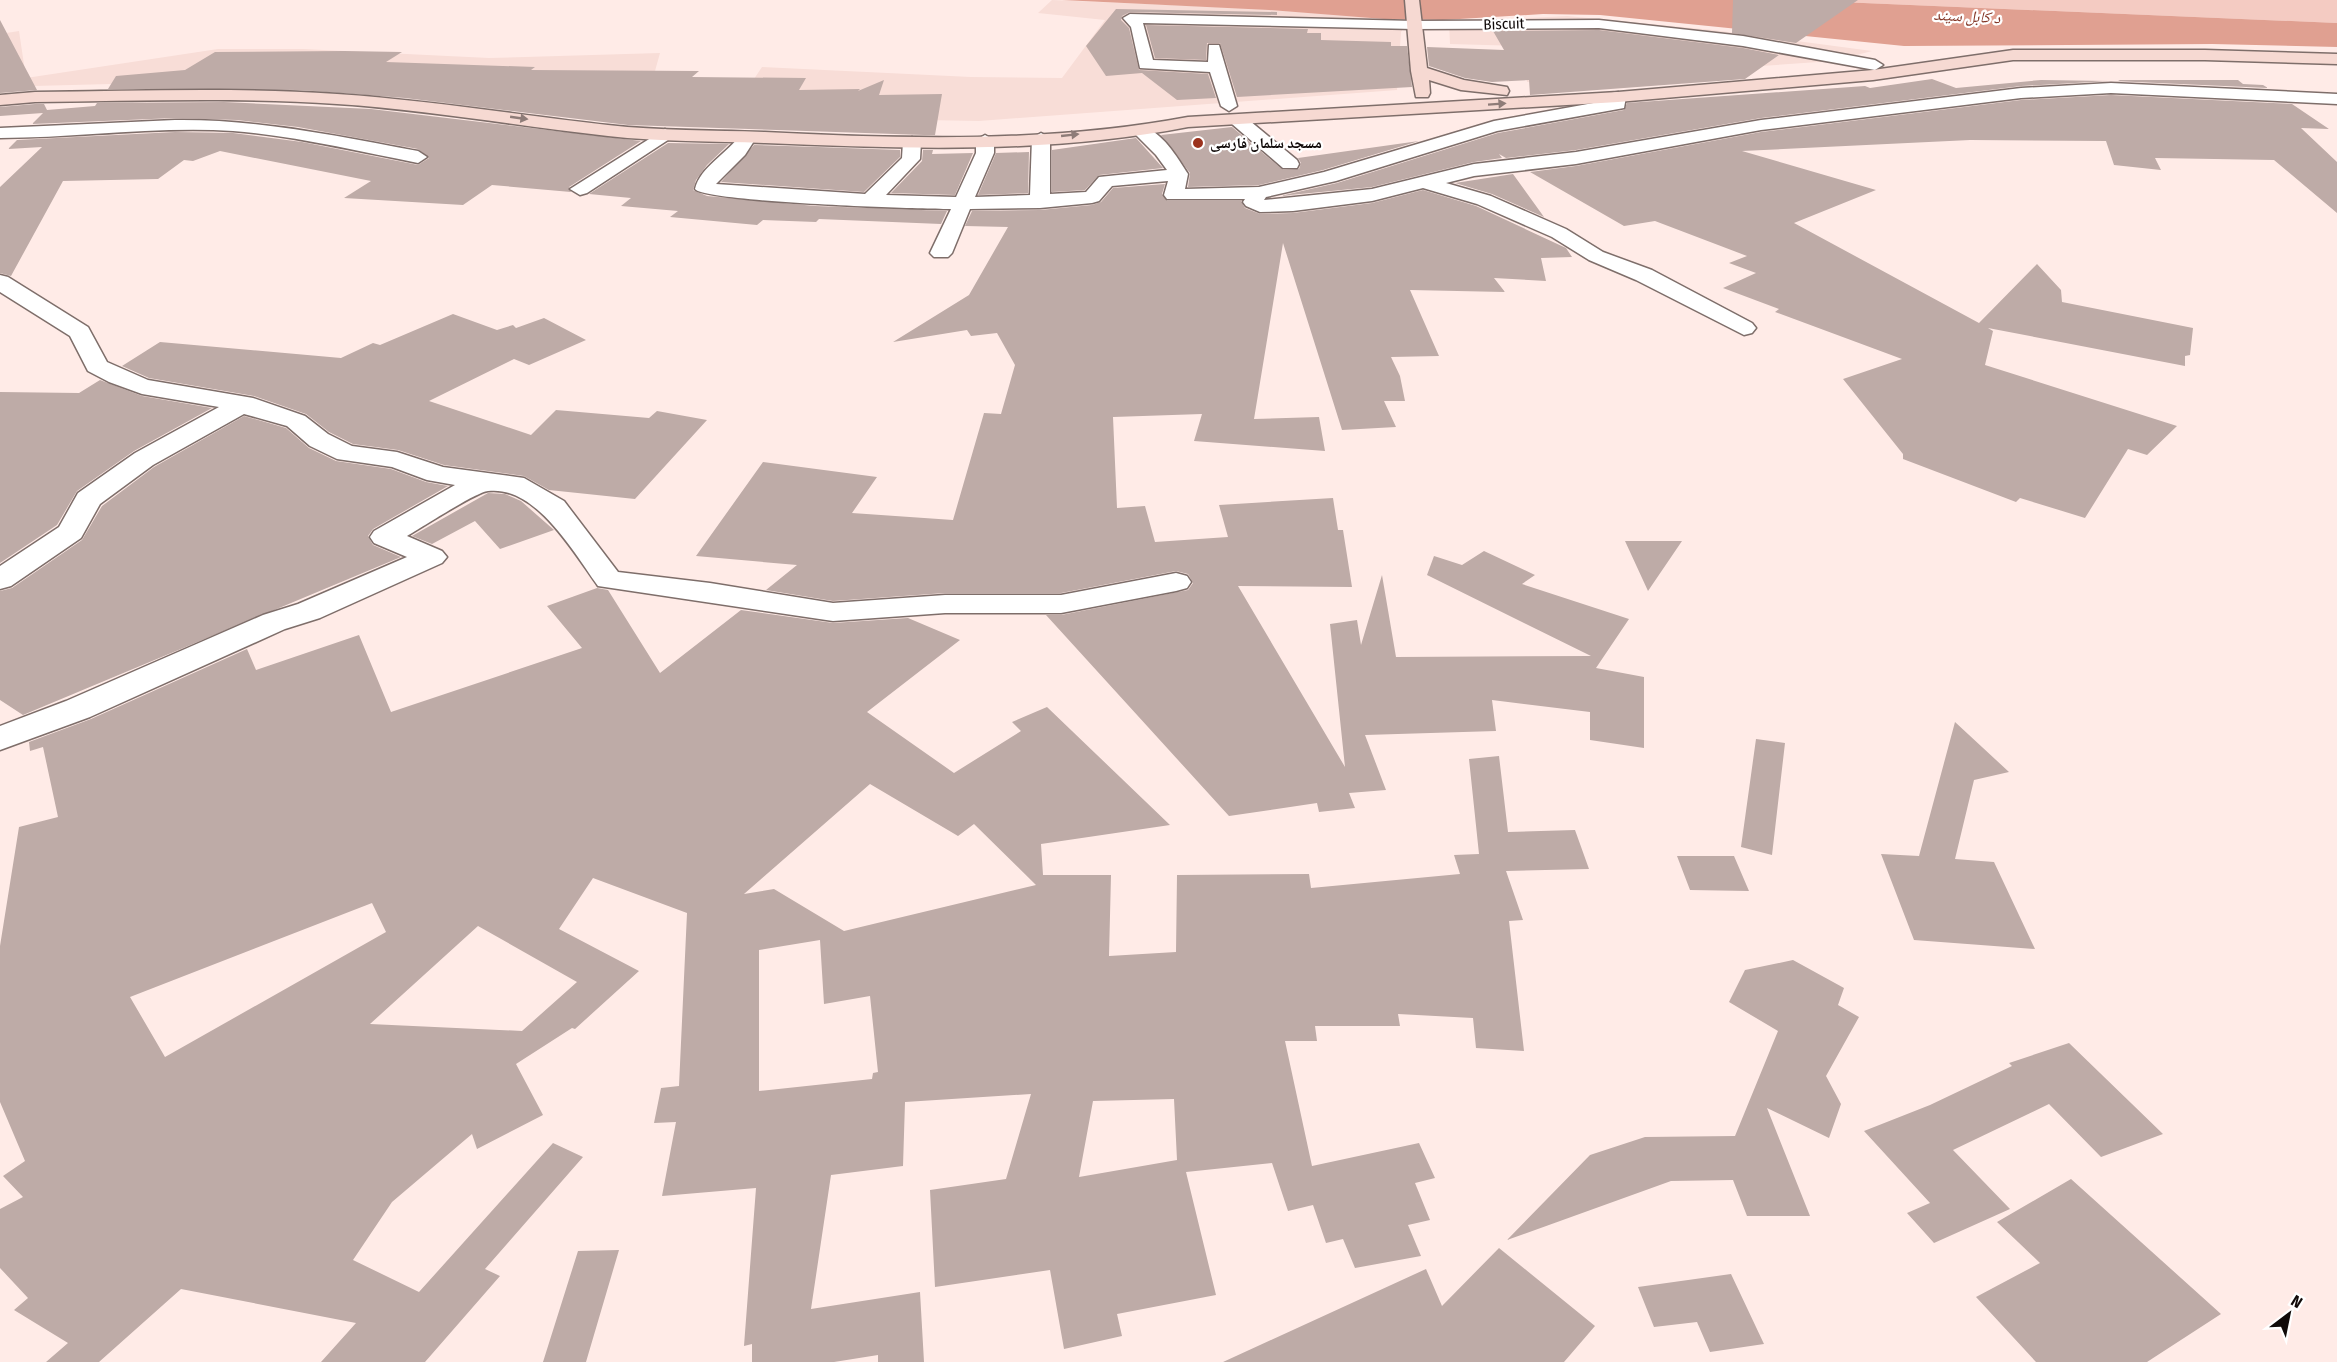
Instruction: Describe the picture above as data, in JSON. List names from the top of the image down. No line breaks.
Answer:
{"streets":{"street":["Biscuit"]},"water":["د کابل سيند"],"places":["مسجد سلمان فارسی"],"north":"top right"}
